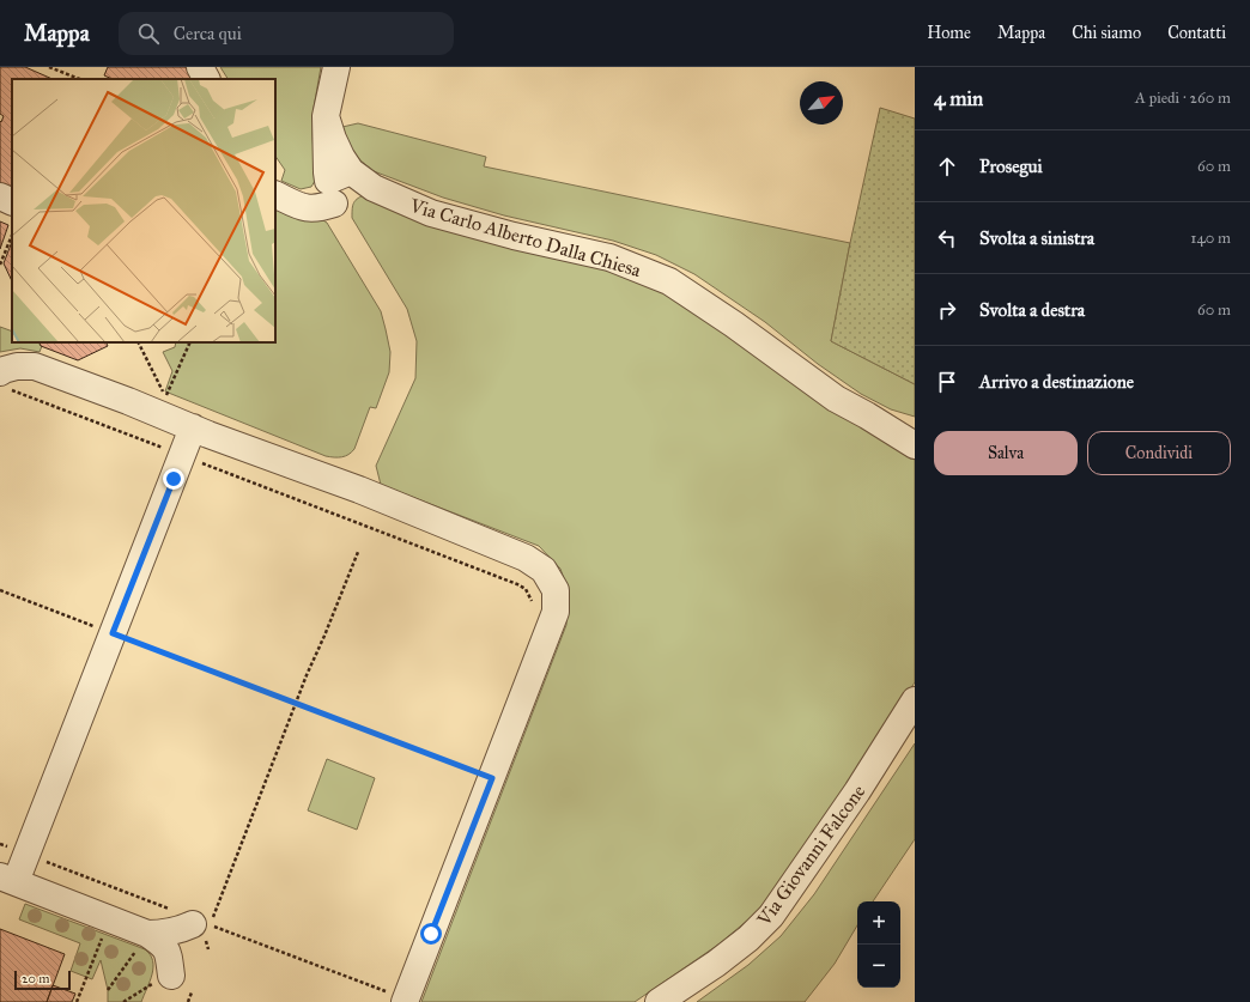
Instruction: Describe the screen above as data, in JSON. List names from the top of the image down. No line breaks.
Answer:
{"streets":{"street":["Via Carlo Alberto Dalla Chiesa","Via Giovanni Falcone"]},"scale_bar":"20 m","north":"top right","page":{"header":"Mappa","search":"Cerca qui","nav":["Home","Mappa","Chi siamo","Contatti"],"heading":["4 min","A piedi · 260 m"],"list":[["Prosegui","60 m"],["Svolta a sinistra","140 m"],["Svolta a destra","60 m"],"Arrivo a destinazione"],"buttons":["Salva","Condividi"],"map_buttons":["+","−"],"scale":"20 m"}}
